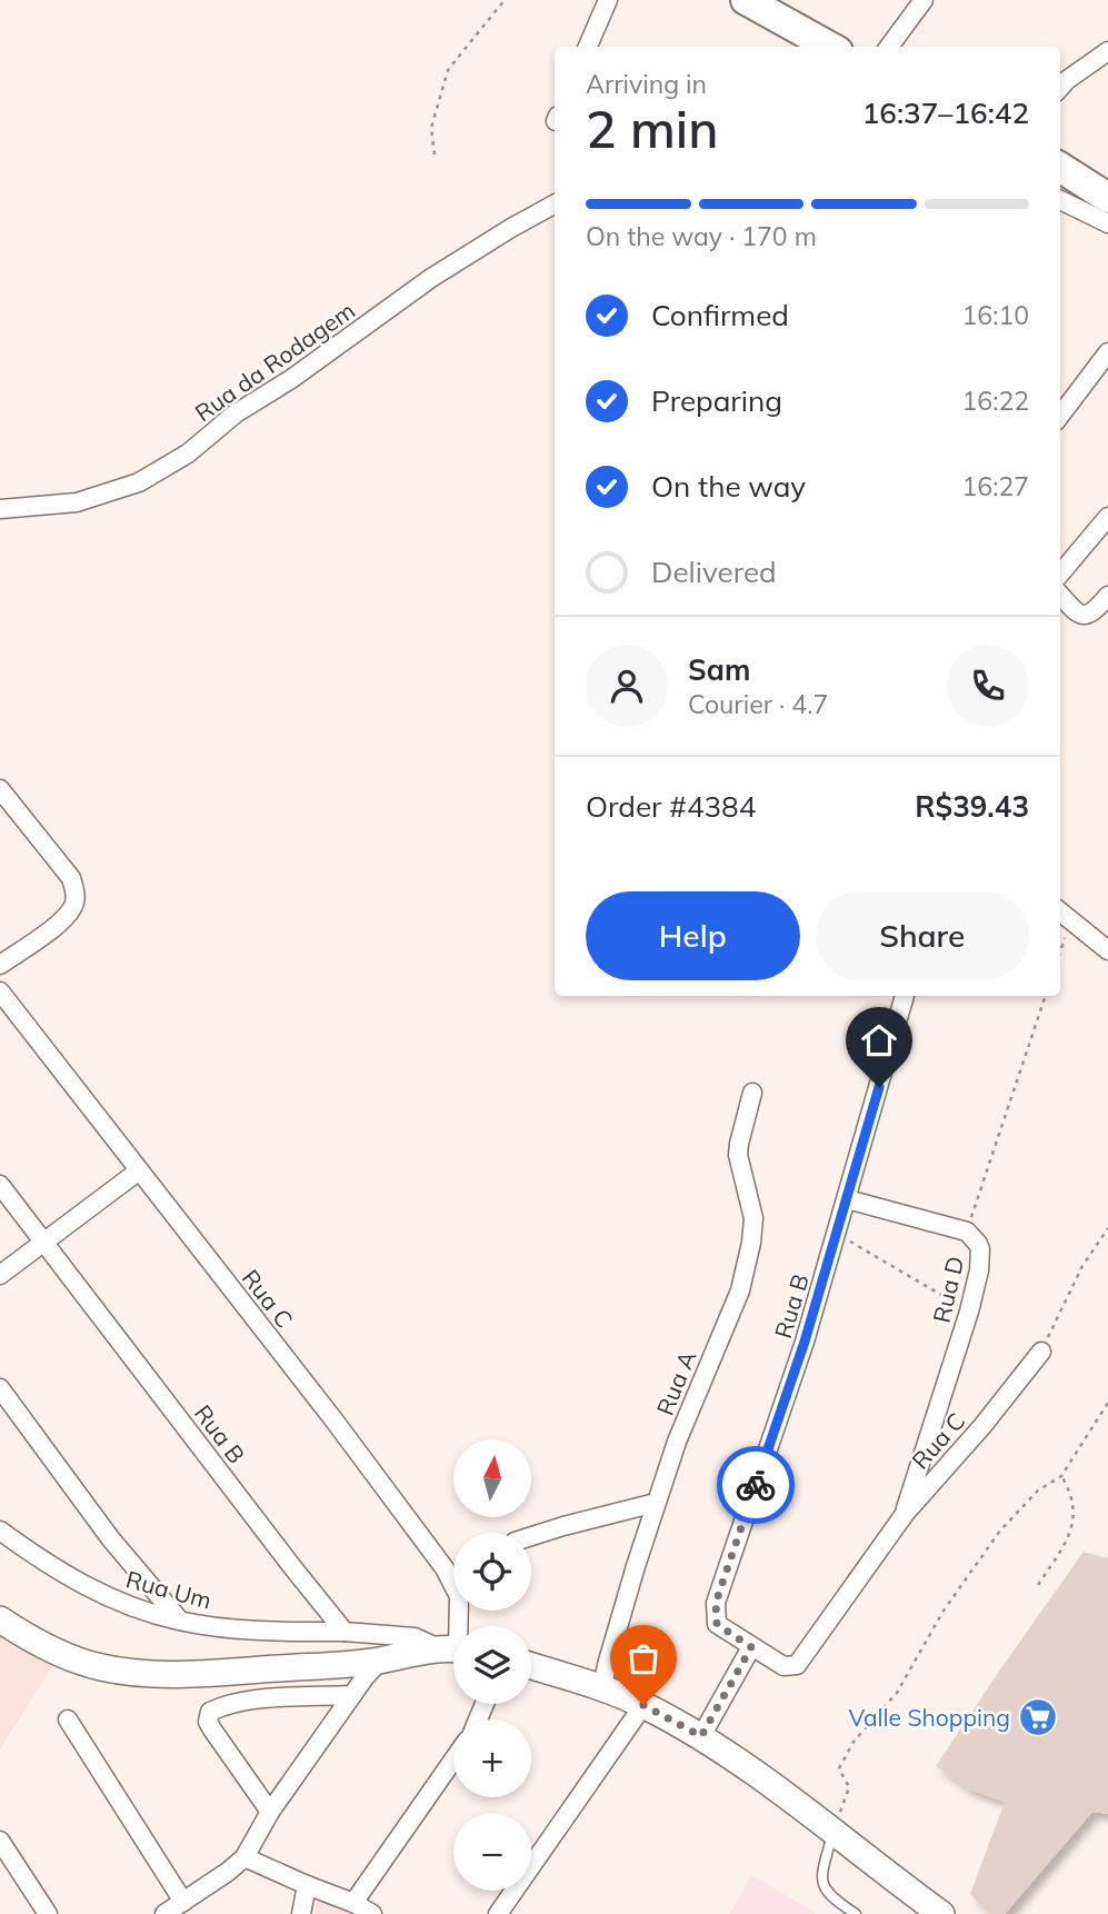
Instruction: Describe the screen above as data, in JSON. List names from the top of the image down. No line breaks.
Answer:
{"streets":{"street":["Rua da Rodagem","Rua D","Rua C","Rua B","Rua A","Rua Um"]},"crossings":[["Rua D","Rua C"],["Rua C","Rua B"],["Rua B","Rua Um"]],"places":{"supermarket":["Valle Shopping"]},"north":"top","page":{"heading":["2 min","Arriving in","16:37–16:42"],"panel":["Sam","Courier · 4.7","Order #4384","R$39.43"],"bar":"On the way · 170 m","list":[["Confirmed","16:10"],["Preparing","16:22"],["On the way","16:27"],"Delivered"],"buttons":["Help","Share"],"map_buttons":["+","−"]}}
